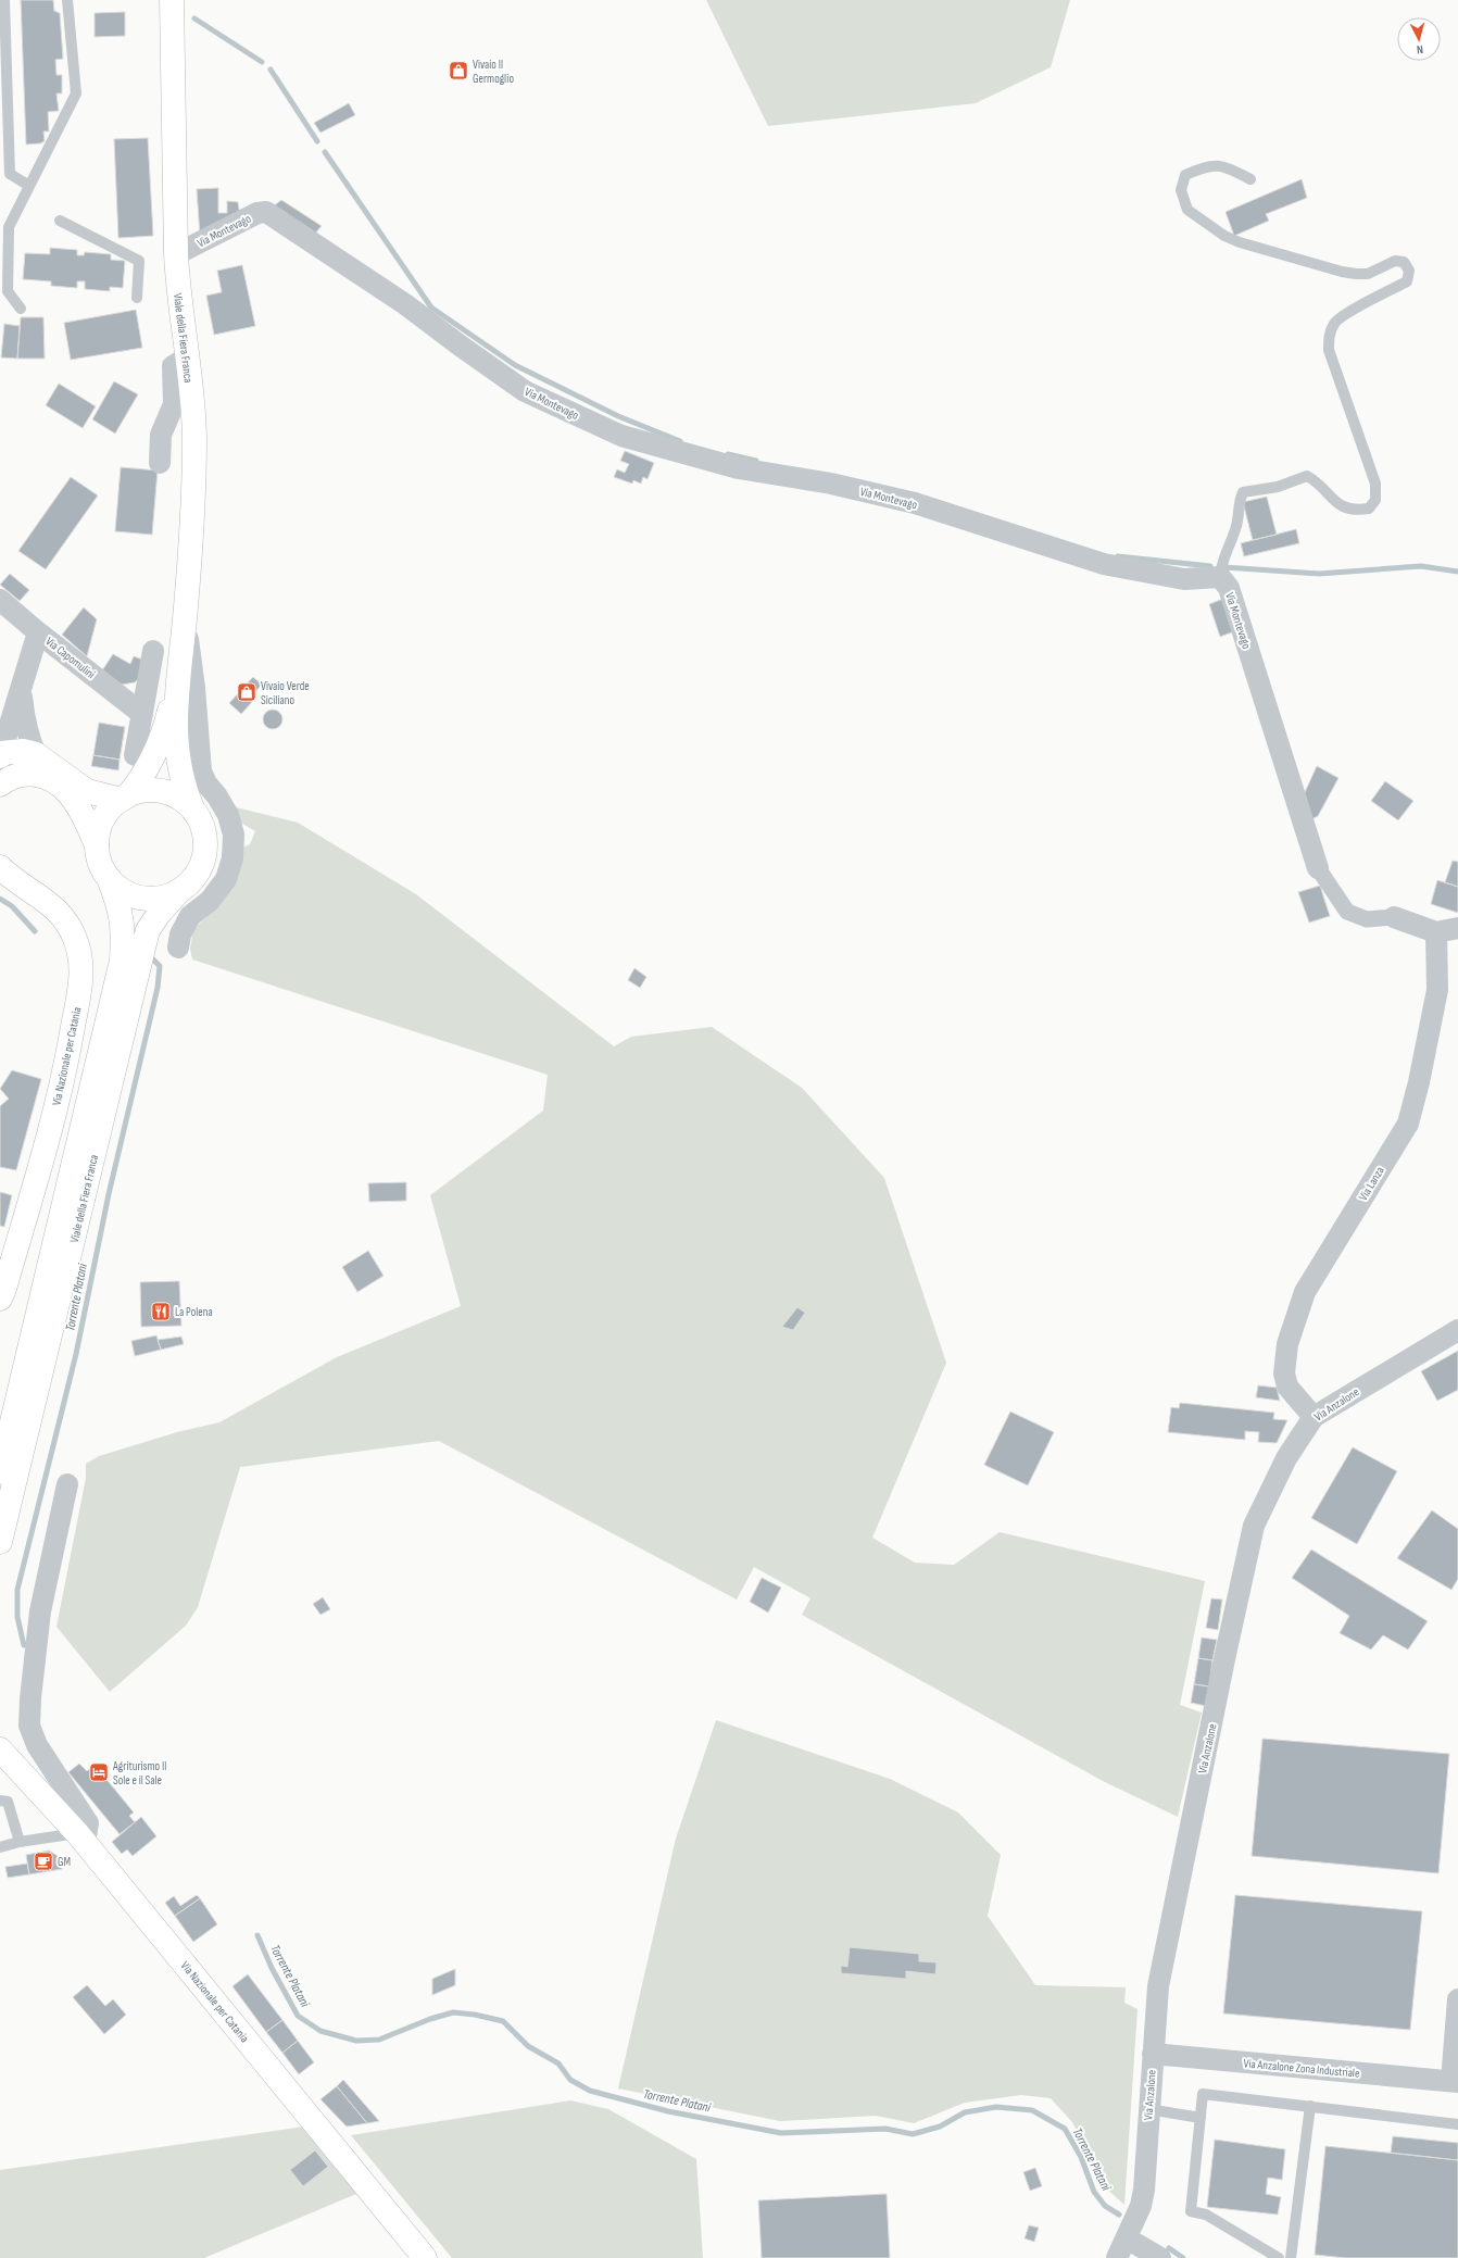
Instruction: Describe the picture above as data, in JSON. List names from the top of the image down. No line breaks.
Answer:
{"streets":{"main road":["Viale della Fiera Franca","Via Nazionale per Catania"],"street":["Via Montevago","Via Capomulini","Via Lanza","Via Anzalone","Via Anzalone Zona Industriale"]},"crossings":[["Via Montevago","Viale della Fiera Franca"],["Via Montevago","Via Lanza"],["Via Lanza","Via Anzalone"],["Via Anzalone","Via Anzalone Zona Industriale"]],"water":["Torrente Platani"],"places":{"shop":["Vivaio Il Germoglio","Vivaio Verde Siciliano"],"restaurant":["La Polena"],"hotel":["Agriturismo Il Sole e il Sale"],"cafe":["GM"]},"north":"bottom"}
